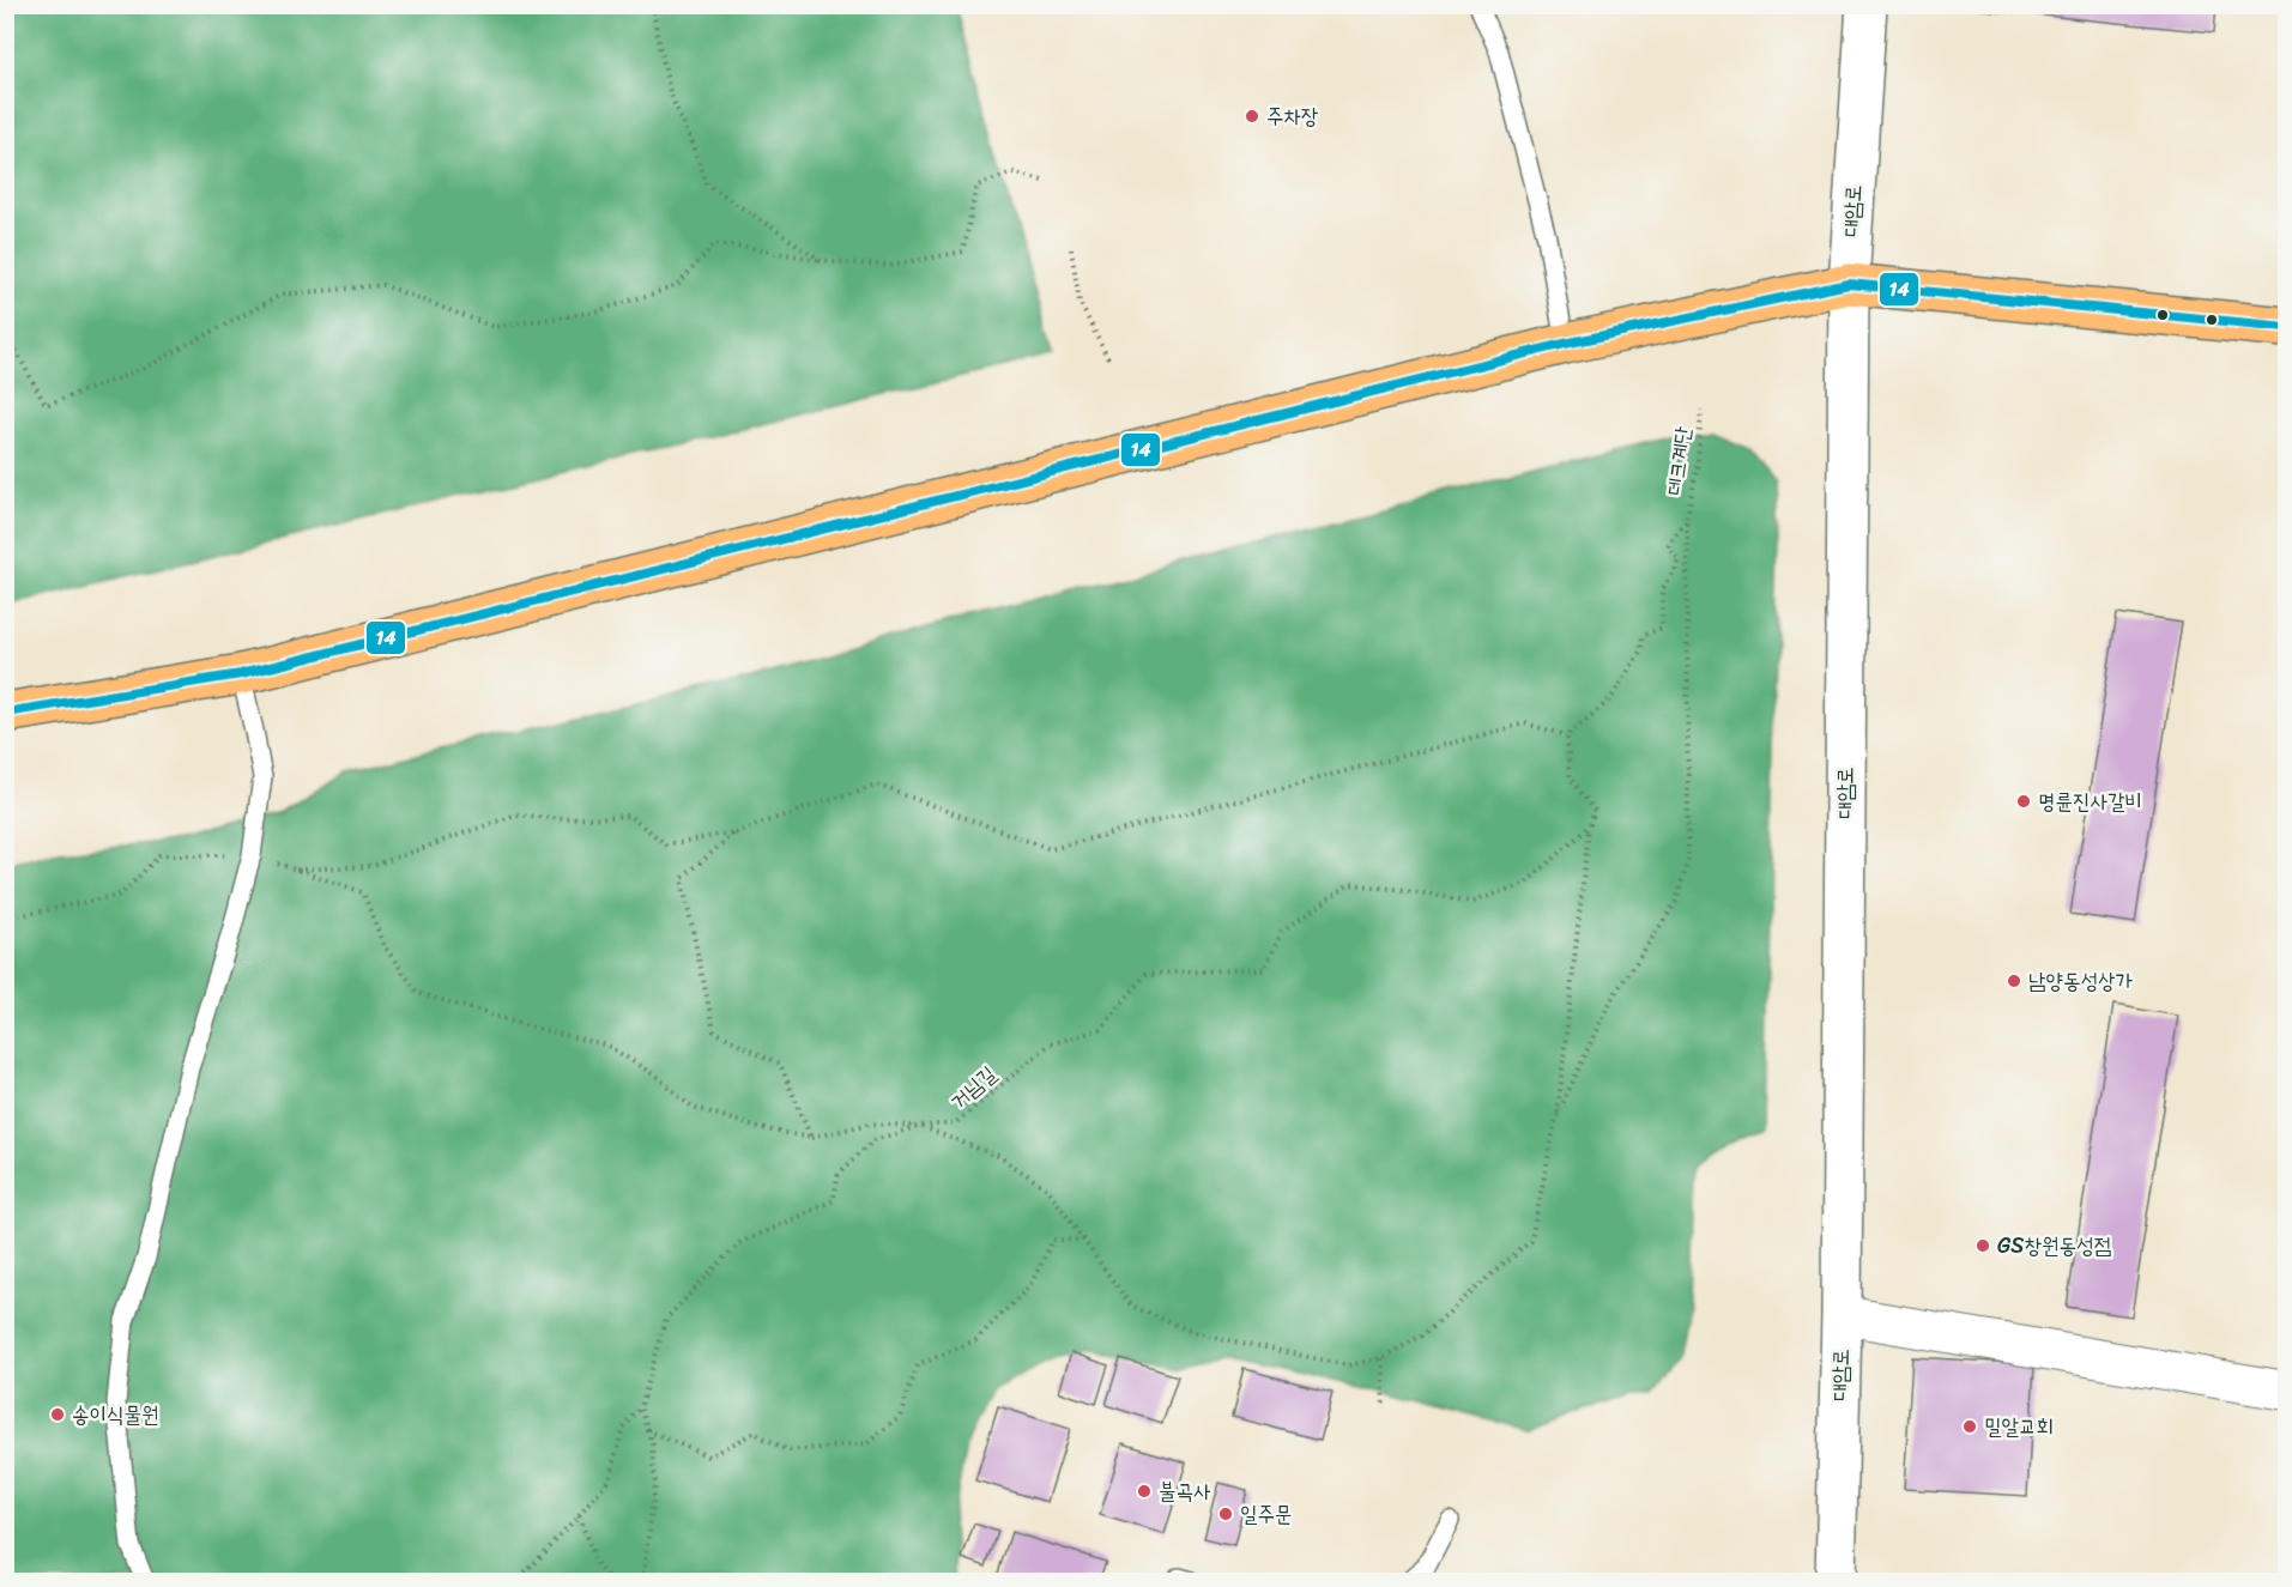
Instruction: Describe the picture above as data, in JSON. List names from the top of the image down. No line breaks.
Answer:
{"streets":{"street":["대암로"],"path":["데크계단","거님길"]},"places":["주차장","명륜진사갈비","남양동성상가","GS창원동성점","송이식물원","밀알교회","불곡사","일주문"],"lines":["transit line 14"]}
